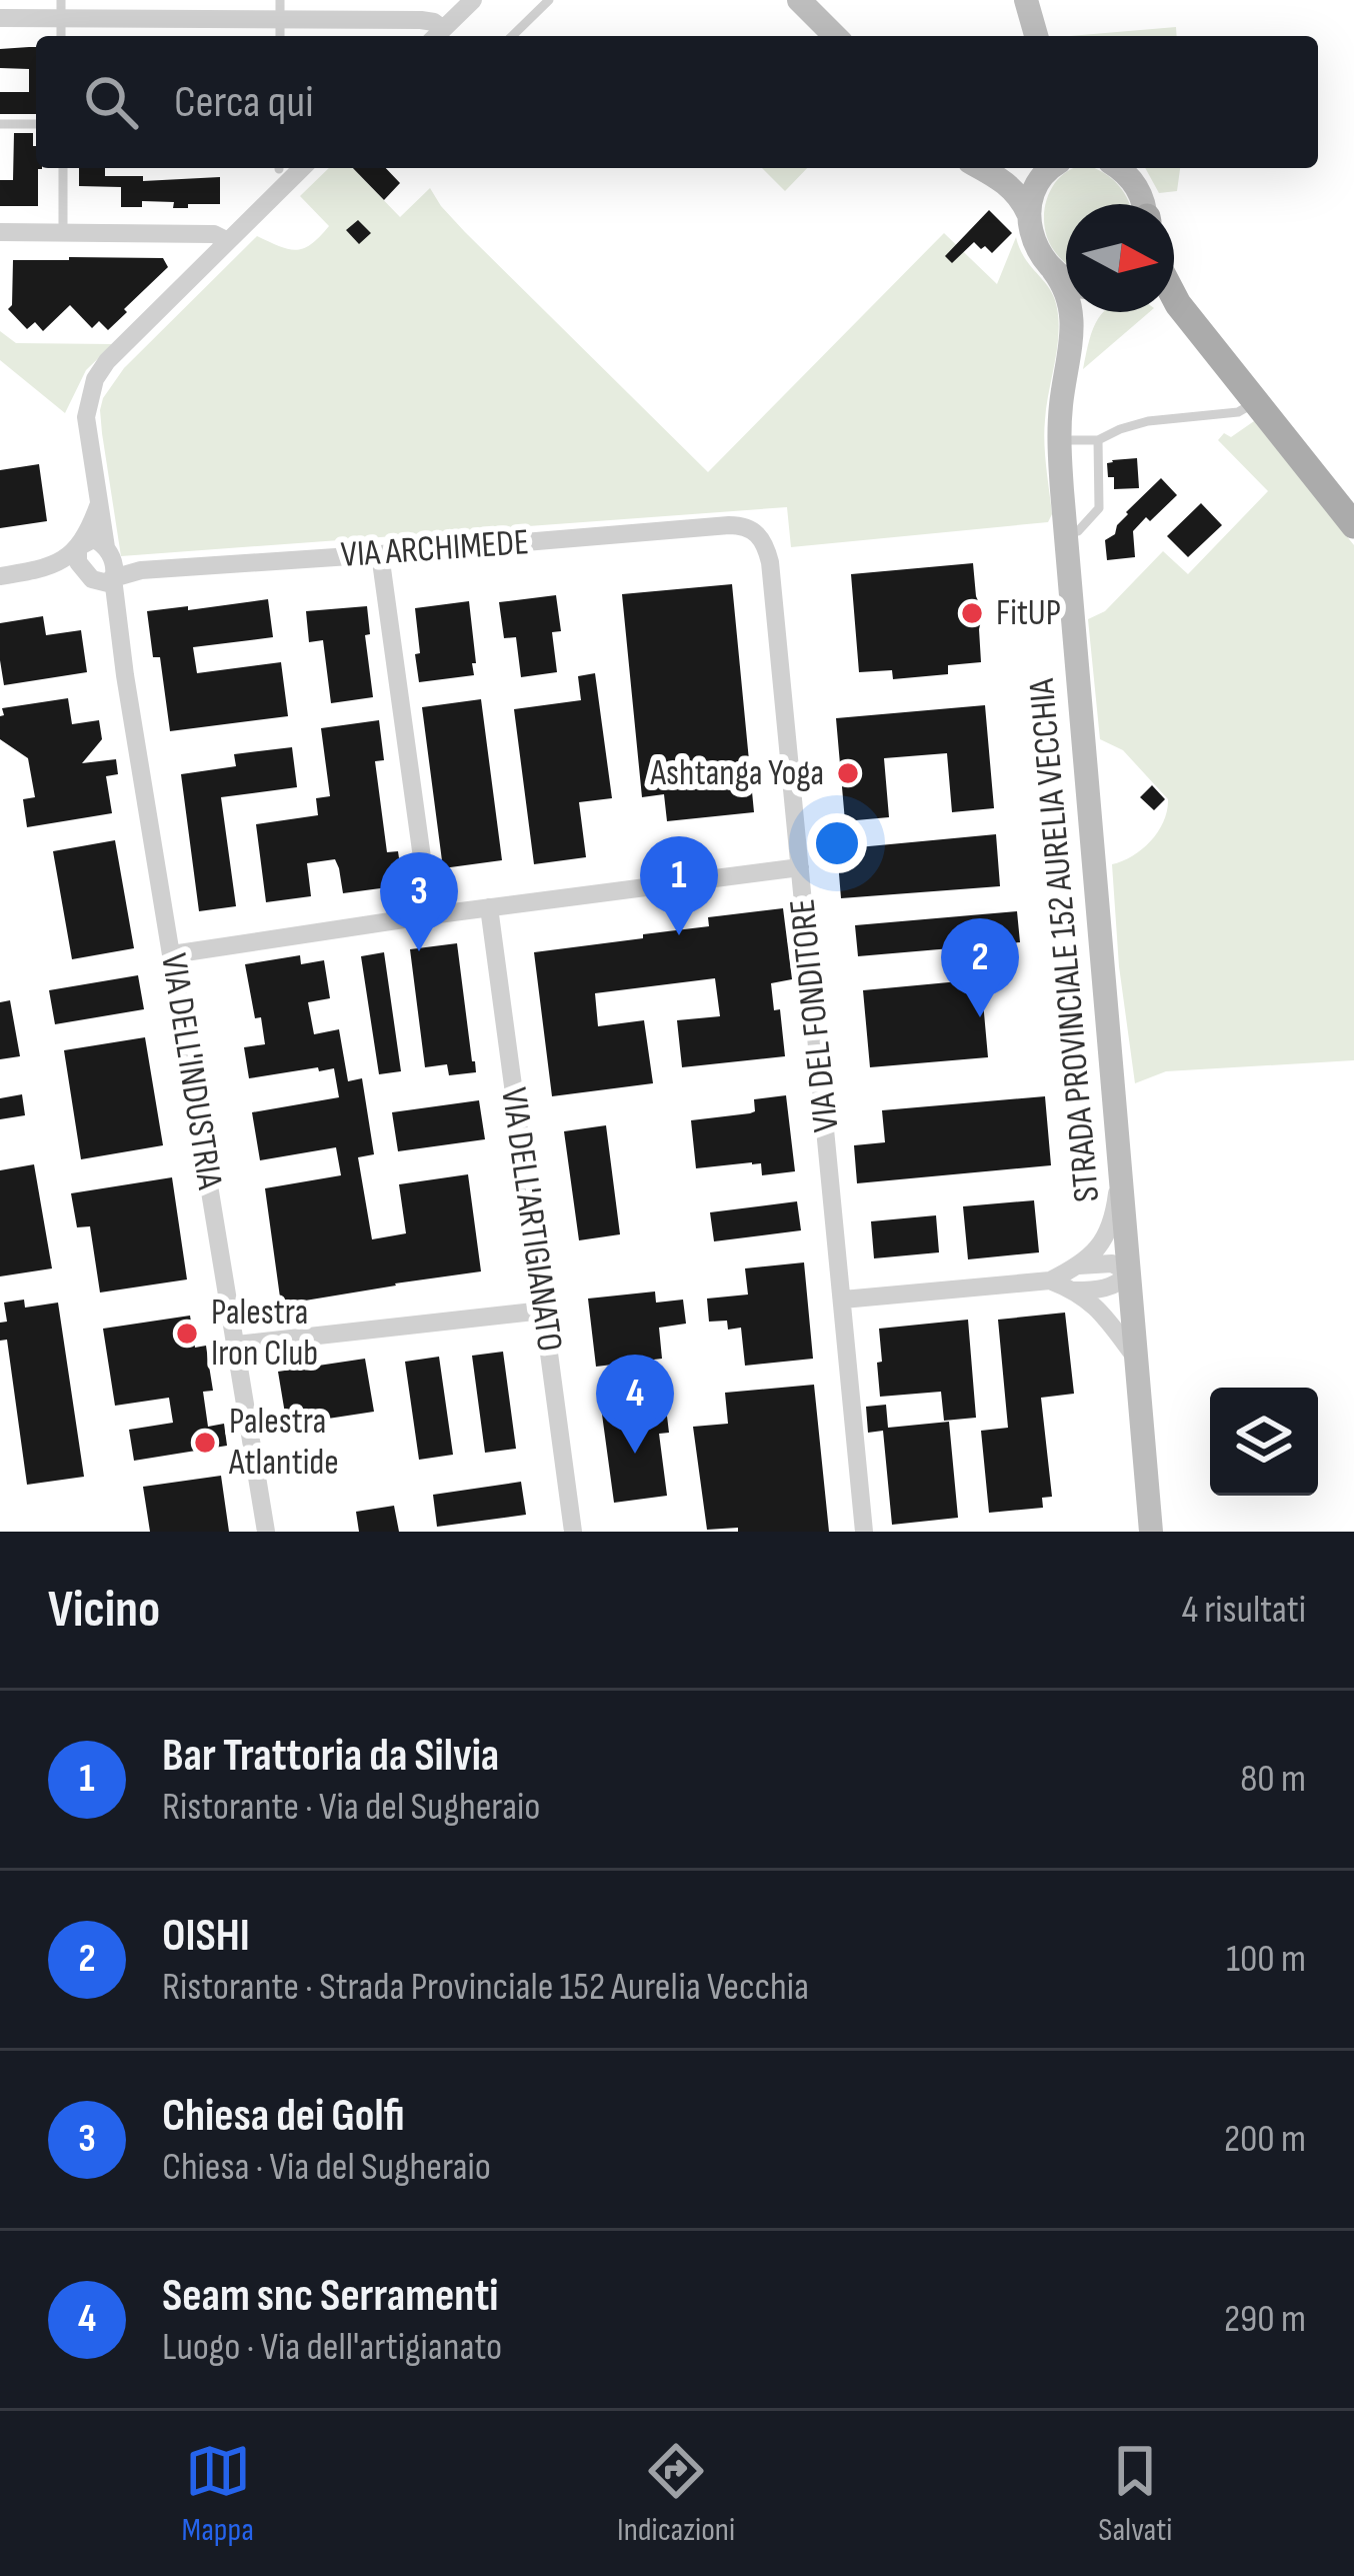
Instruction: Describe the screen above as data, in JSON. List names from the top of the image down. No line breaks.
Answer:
{"streets":{"main road":["STRADA PROVINCIALE 152 AURELIA VECCHIA"],"street":["VIA ARCHIMEDE","VIA DEL FONDITORE","VIA DELL'INDUSTRIA","VIA DELL'ARTIGIANATO"]},"crossings":[["VIA ARCHIMEDE","VIA DEL FONDITORE"],["VIA ARCHIMEDE","VIA DELL'INDUSTRIA"]],"places":["FitUP","Ashtanga Yoga","Palestra Iron Club","Palestra Atlantide"],"north":"right","page":{"search":"Cerca qui","pins":["1","3","2","4"],"heading":["Vicino","4 risultati"],"list":[{"mark":"1","name":"Bar Trattoria da Silvia","note":"Ristorante · Via del Sugheraio","value":"80 m"},{"mark":"2","name":"OISHI","note":"Ristorante · Strada Provinciale 152 Aurelia Vecchia","value":"100 m"},{"mark":"3","name":"Chiesa dei Golfi","note":"Chiesa · Via del Sugheraio","value":"200 m"},{"mark":"4","name":"Seam snc Serramenti","note":"Luogo · Via dell'artigianato","value":"290 m"}],"nav":["Mappa","Indicazioni","Salvati"]}}
